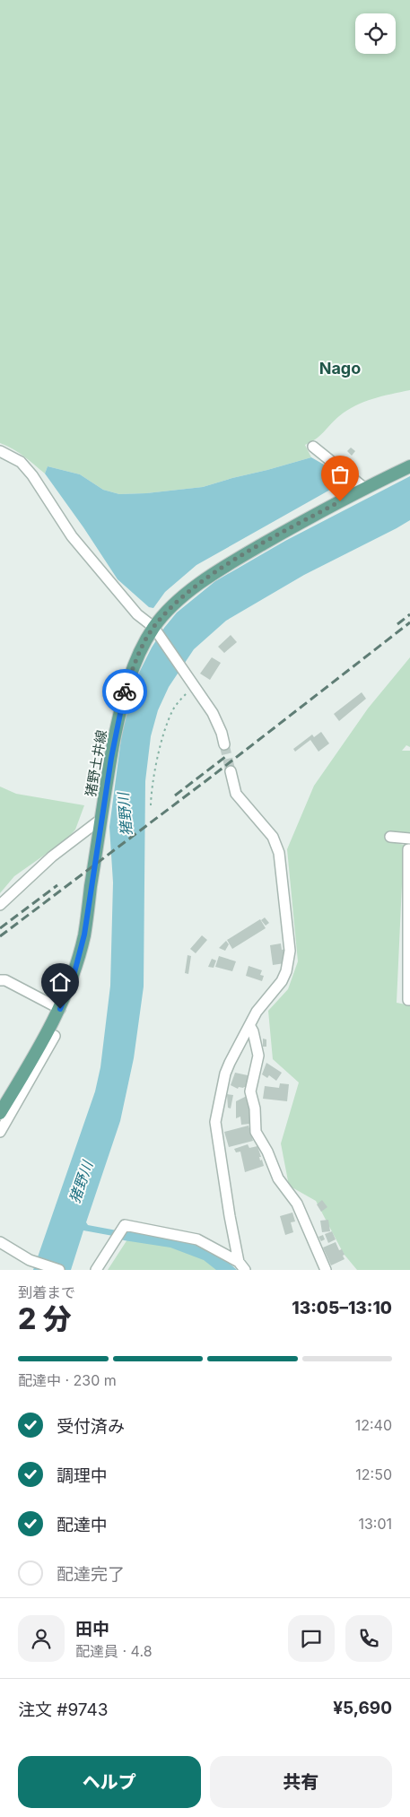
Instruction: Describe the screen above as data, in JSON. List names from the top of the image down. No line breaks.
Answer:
{"streets":{"main road":["猪野土井線"]},"districts":["Nago"],"water":["猪野川"],"page":{"heading":["2 分","到着まで","13:05–13:10"],"panel":["田中","配達員 · 4.8","注文 #9743","¥5,690"],"bar":"配達中 · 230 m","list":[["受付済み","12:40"],["調理中","12:50"],["配達中","13:01"],"配達完了"],"buttons":["ヘルプ","共有"]}}
